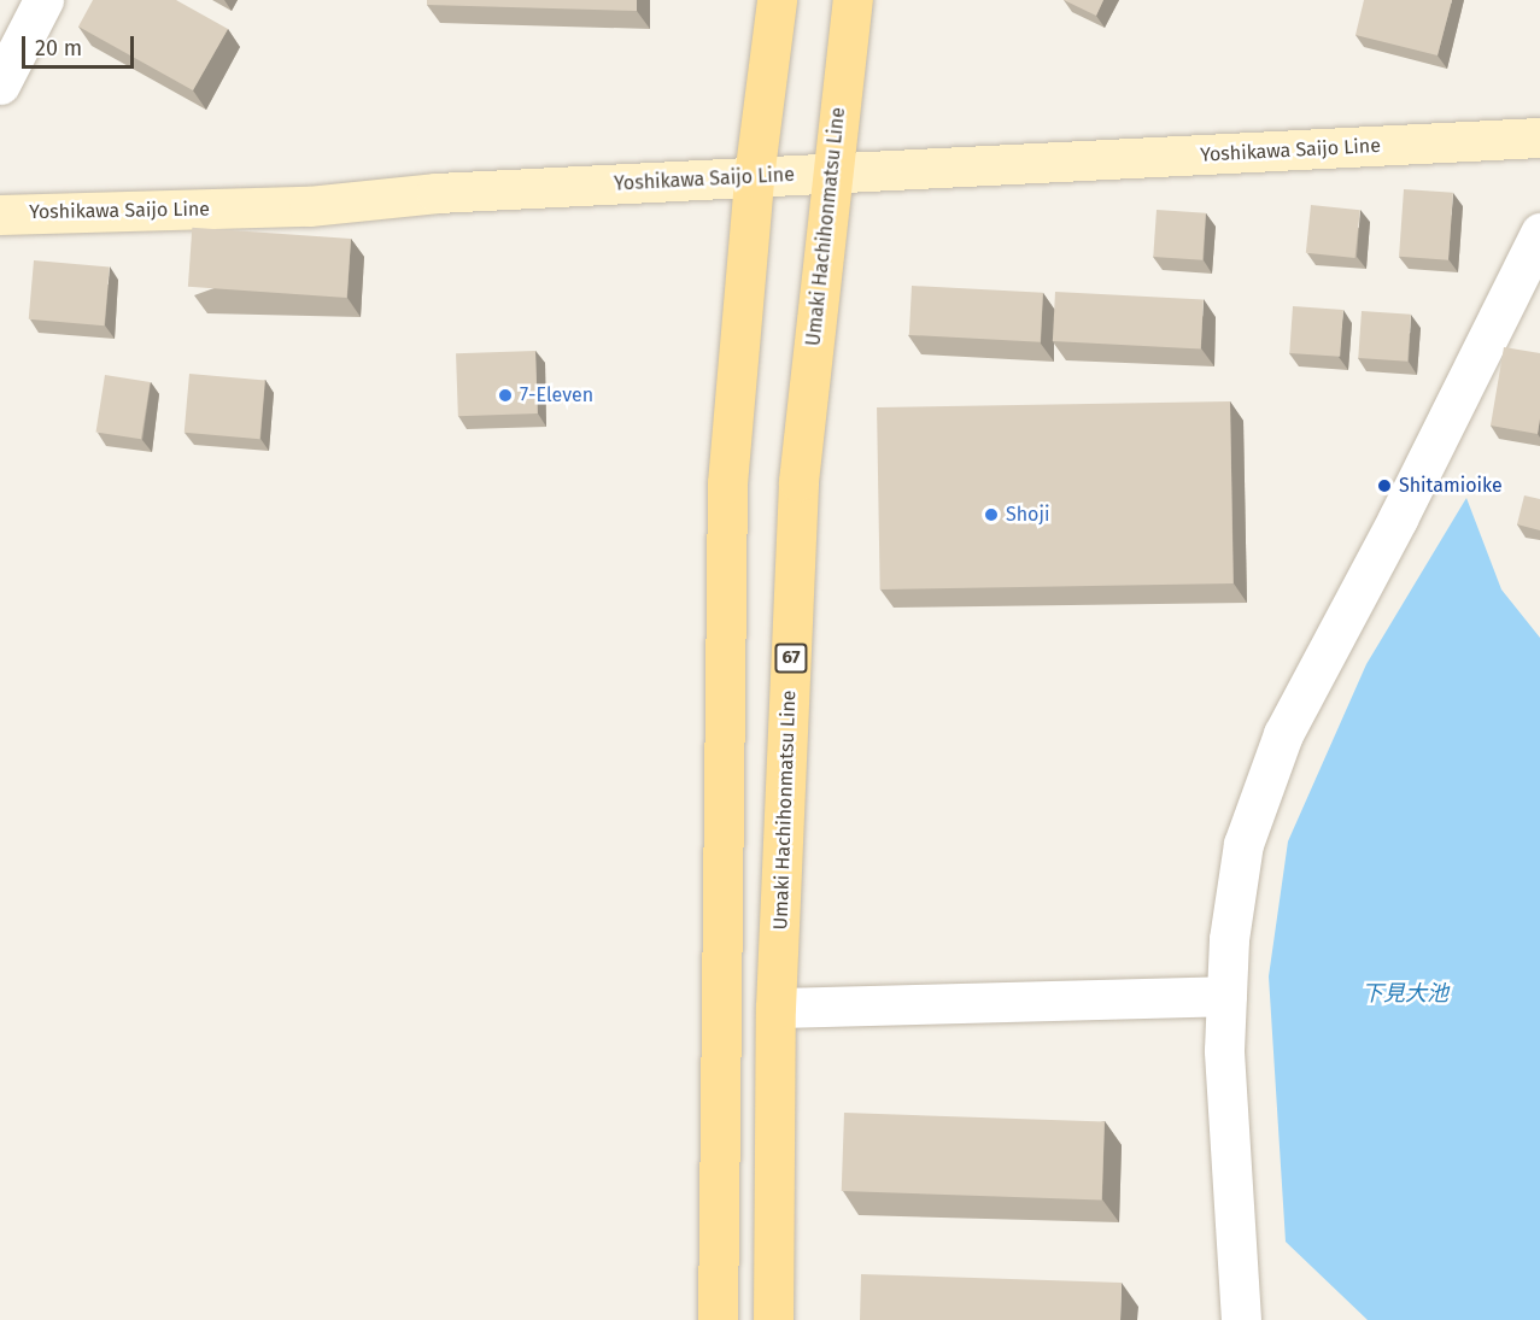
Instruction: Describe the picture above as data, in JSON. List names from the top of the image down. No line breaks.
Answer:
{"streets":{"main road":["Yoshikawa Saijo Line","Umaki Hachihonmatsu Line","67"]},"crossings":[["Yoshikawa Saijo Line","Umaki Hachihonmatsu Line"]],"water":["下見大池"],"places":["7-Eleven","Shitamioike","Shoji"],"scale_bar":"20 m"}
